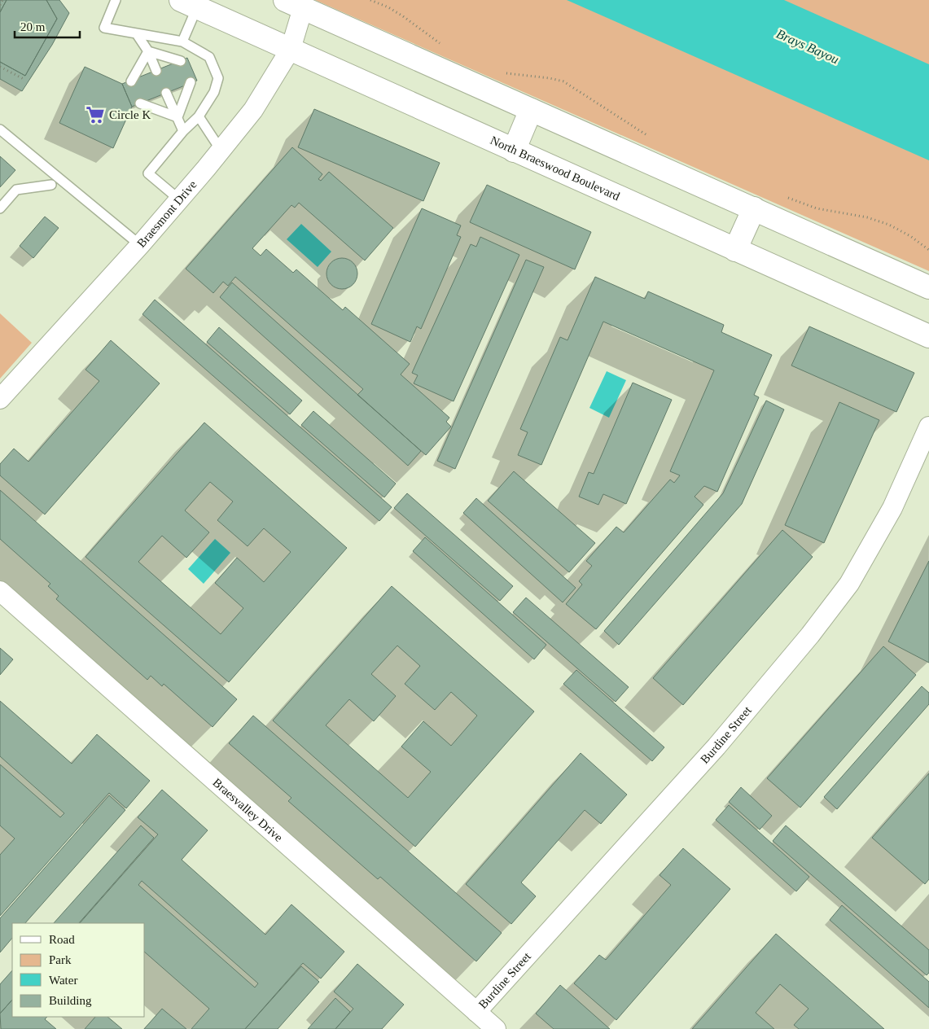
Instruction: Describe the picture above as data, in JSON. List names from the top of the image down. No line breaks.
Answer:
{"streets":{"main road":["North Braeswood Boulevard"],"street":["Braesmont Drive","Burdine Street","Braesvalley Drive"]},"crossings":[["North Braeswood Boulevard","Braesmont Drive"],["Burdine Street","Braesvalley Drive"]],"water":["Brays Bayou"],"places":{"supermarket":["Circle K"]},"legend":["Road","Park","Water","Building"],"scale_bar":"20 m"}
